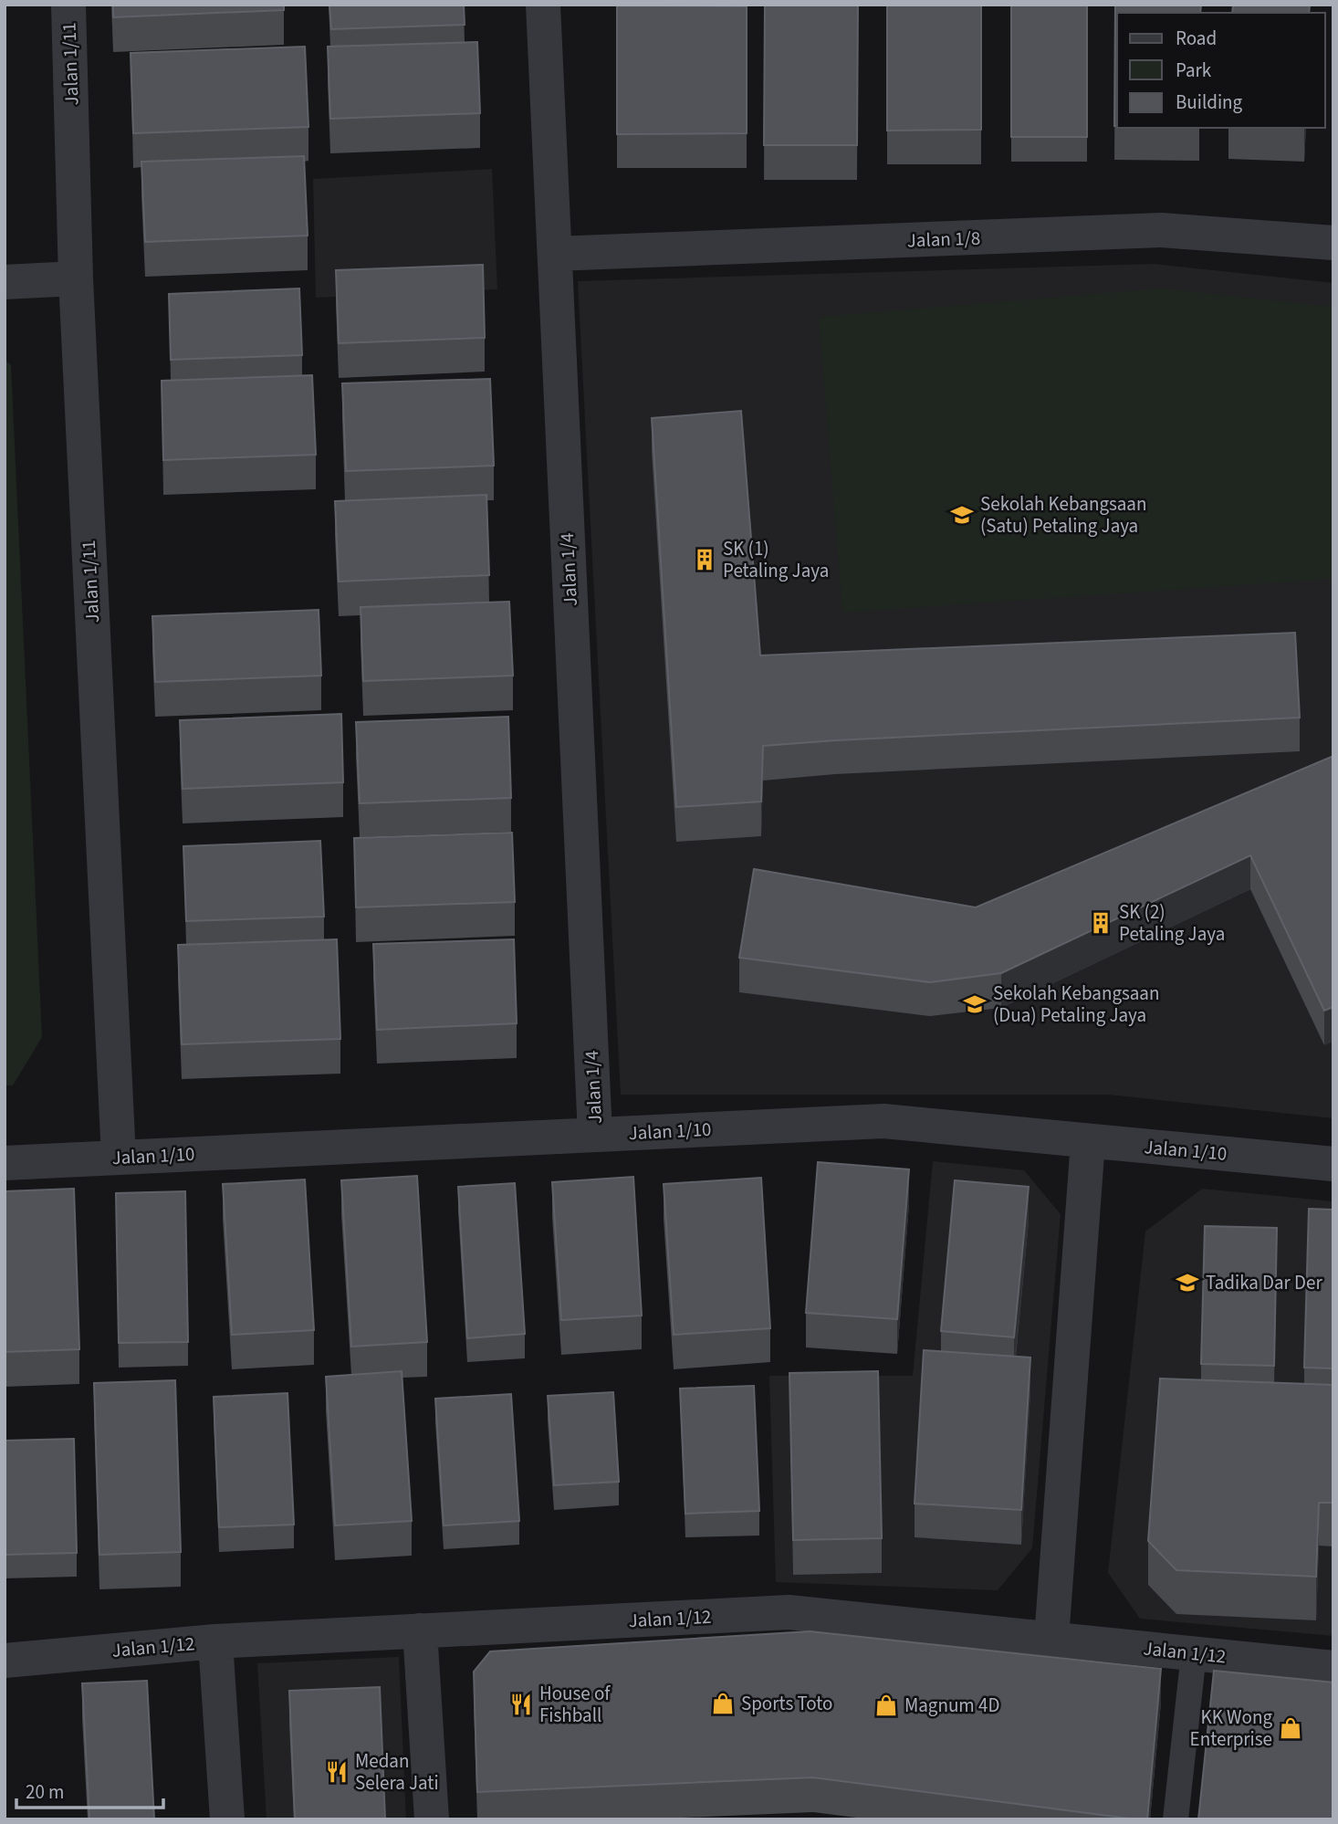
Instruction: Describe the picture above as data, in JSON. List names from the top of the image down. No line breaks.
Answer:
{"streets":{"street":["Jalan 1/11","Jalan 1/8","Jalan 1/4","Jalan 1/10","Jalan 1/12"]},"crossings":[["Jalan 1/11","Jalan 1/10"],["Jalan 1/8","Jalan 1/4"],["Jalan 1/4","Jalan 1/10"]],"places":{"school or university":["Sekolah Kebangsaan (Satu) Petaling Jaya","Sekolah Kebangsaan (Dua) Petaling Jaya","Tadika Dar Der"],"building":["SK (1) Petaling Jaya","SK (2) Petaling Jaya"],"shop":["Sports Toto","Magnum 4D","KK Wong Enterprise"],"restaurant":["House of Fishball","Medan Selera Jati"]},"legend":["Road","Park","Building"],"scale_bar":"20 m"}
